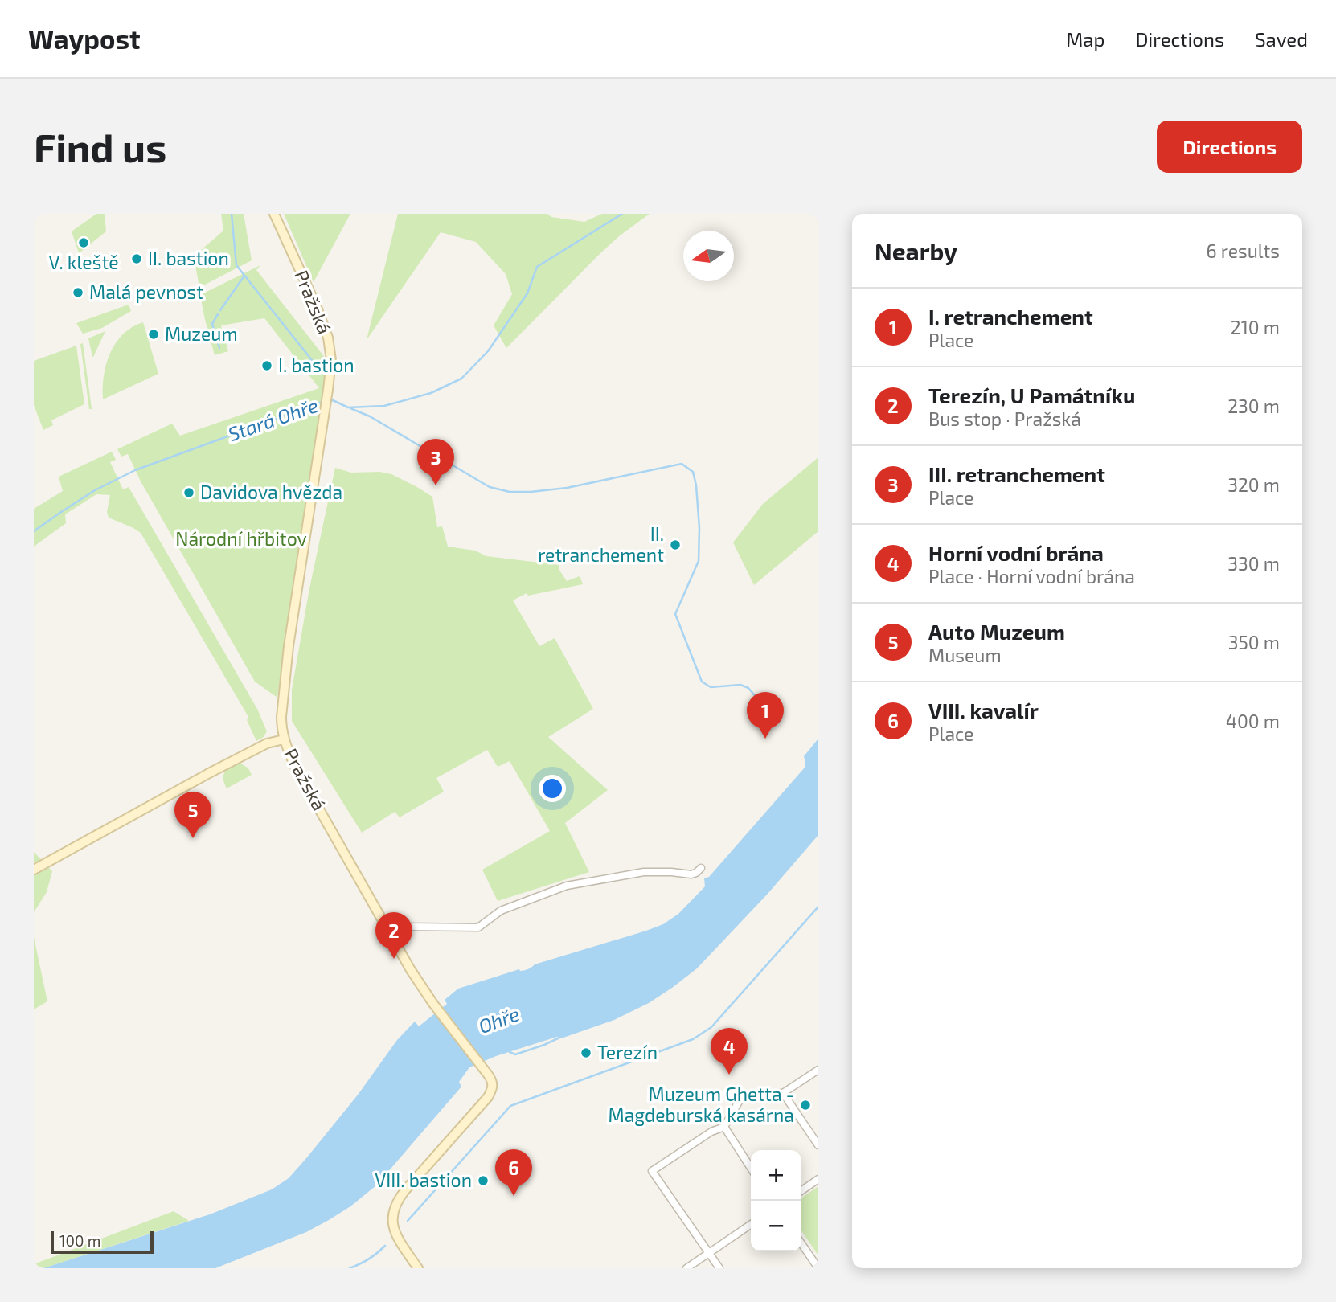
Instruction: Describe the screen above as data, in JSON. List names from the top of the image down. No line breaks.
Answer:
{"streets":{"main road":["Pražská"]},"water":["Stará Ohře","Ohře"],"parks":["Národní hřbitov"],"places":["V. kleště","II. bastion","Malá pevnost","Muzeum","I. bastion","Davidova hvězda","II. retranchement","Terezín","Muzeum Ghetta - Magdeburská kasárna","VIII. bastion"],"scale_bar":"100 m","north":"left","page":{"header":"Waypost","nav":["Map","Directions","Saved"],"buttons":"Directions","title":"Find us","heading":["Nearby","6 results"],"list":[{"mark":"1","name":"I. retranchement","note":"Place","value":"210 m"},{"mark":"2","name":"Terezín, U Památníku","note":"Bus stop · Pražská","value":"230 m"},{"mark":"3","name":"III. retranchement","note":"Place","value":"320 m"},{"mark":"4","name":"Horní vodní brána","note":"Place · Horní vodní brána","value":"330 m"},{"mark":"5","name":"Auto Muzeum","note":"Museum","value":"350 m"},{"mark":"6","name":"VIII. kavalír","note":"Place","value":"400 m"}],"pins":["3","1","5","2","4","6"],"map_buttons":["+","−"],"scale":"100 m"}}
